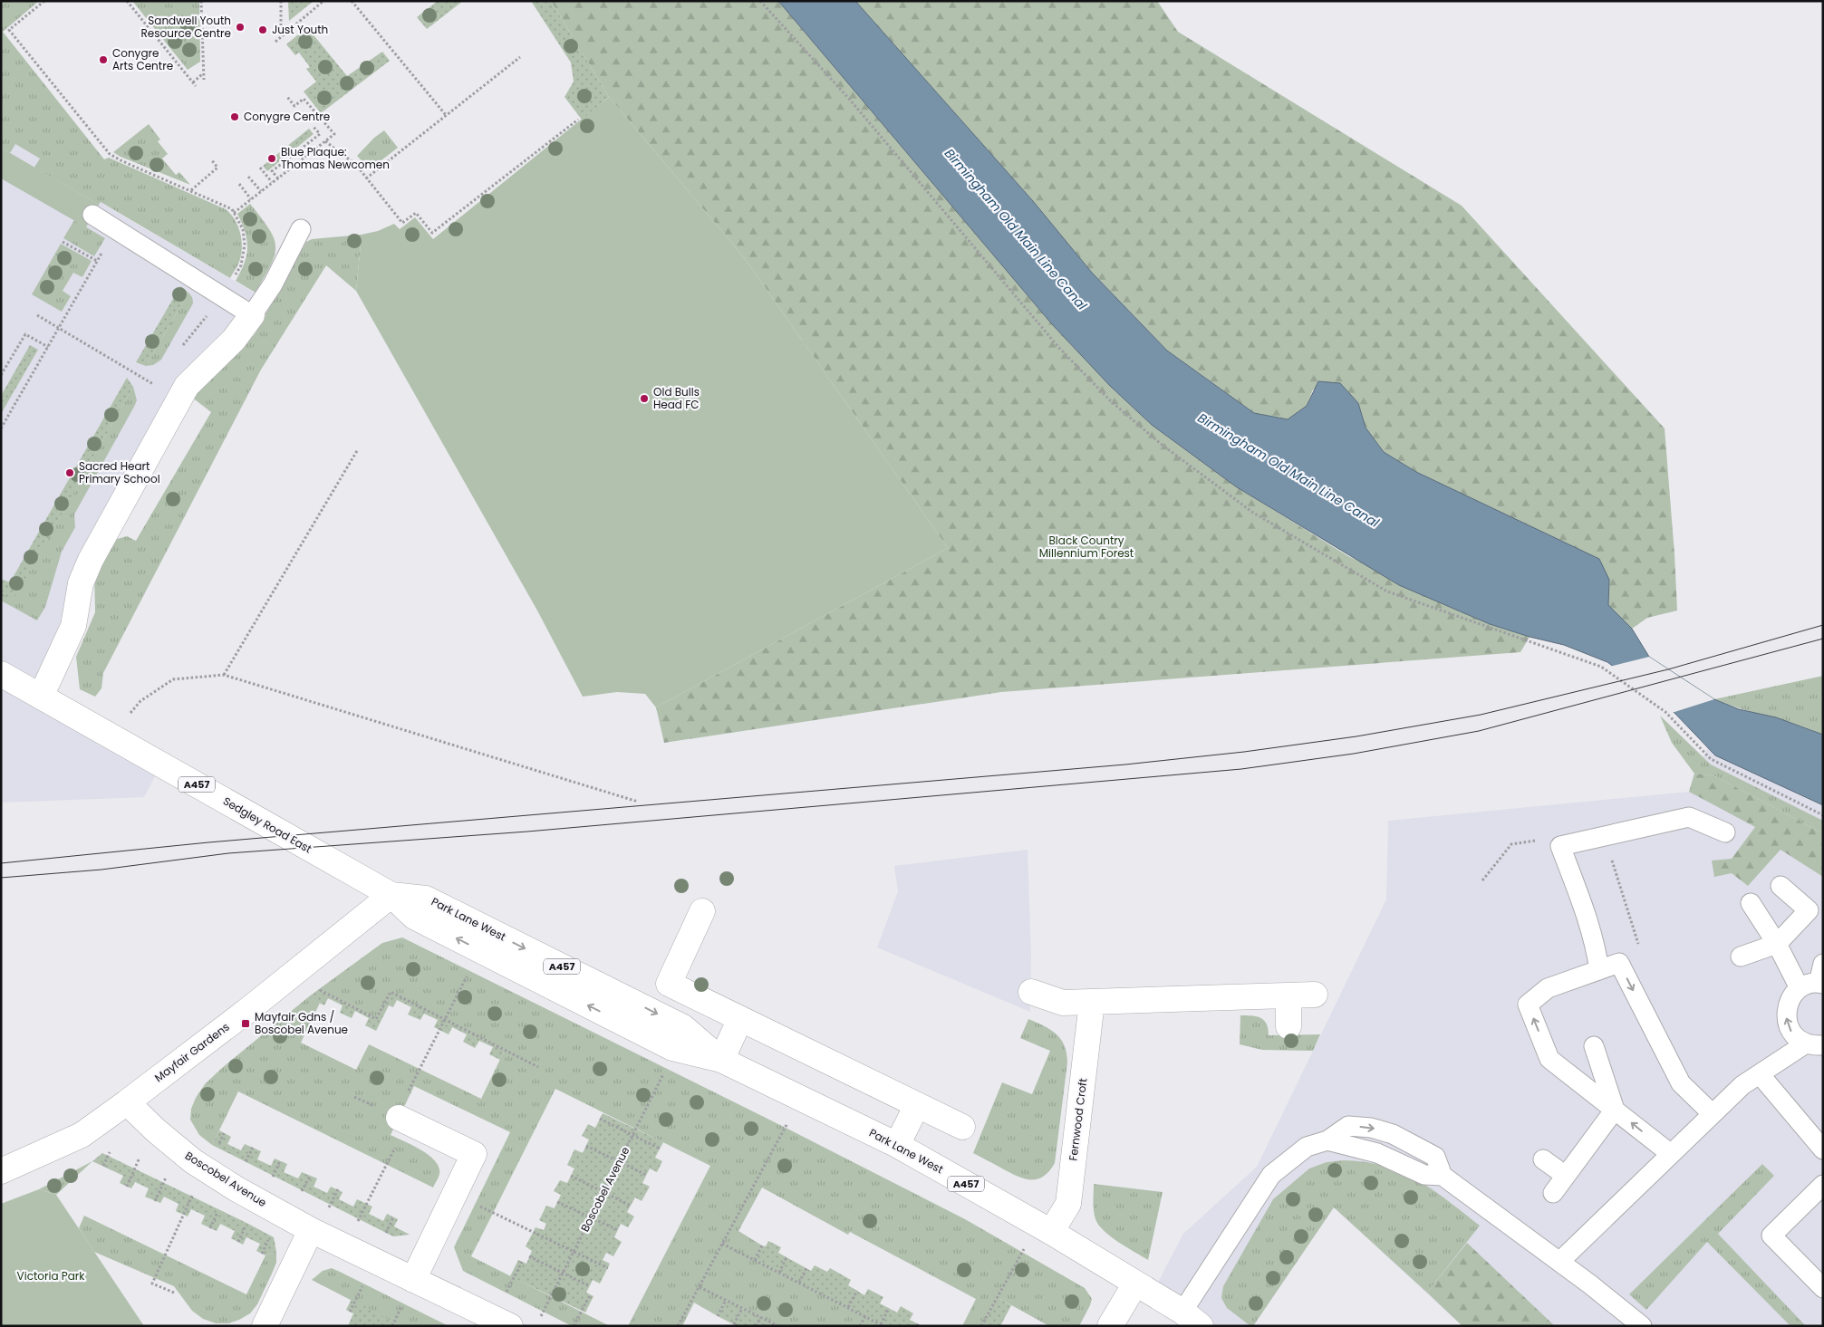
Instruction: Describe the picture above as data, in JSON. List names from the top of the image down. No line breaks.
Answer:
{"streets":{"street":["A457","Sedgley Road East","Park Lane West","Mayfair Gardens","Fernwood Croft","Boscobel Avenue"]},"crossings":[["Sedgley Road East","Park Lane West"],["Sedgley Road East","Mayfair Gardens"],["Park Lane West","Mayfair Gardens"],["Park Lane West","Fernwood Croft"],["Mayfair Gardens","Boscobel Avenue"]],"water":["Birmingham Old Main Line Canal"],"parks":["Black Country Millennium Forest","Victoria Park"],"places":{"other":["Sandwell Youth Resource Centre","Just Youth","Conygre Arts Centre","Conygre Centre","Blue Plaque: Thomas Newcomen","Old Bulls Head FC","Sacred Heart Primary School"],"transit":["Mayfair Gdns / Boscobel Avenue"]}}
